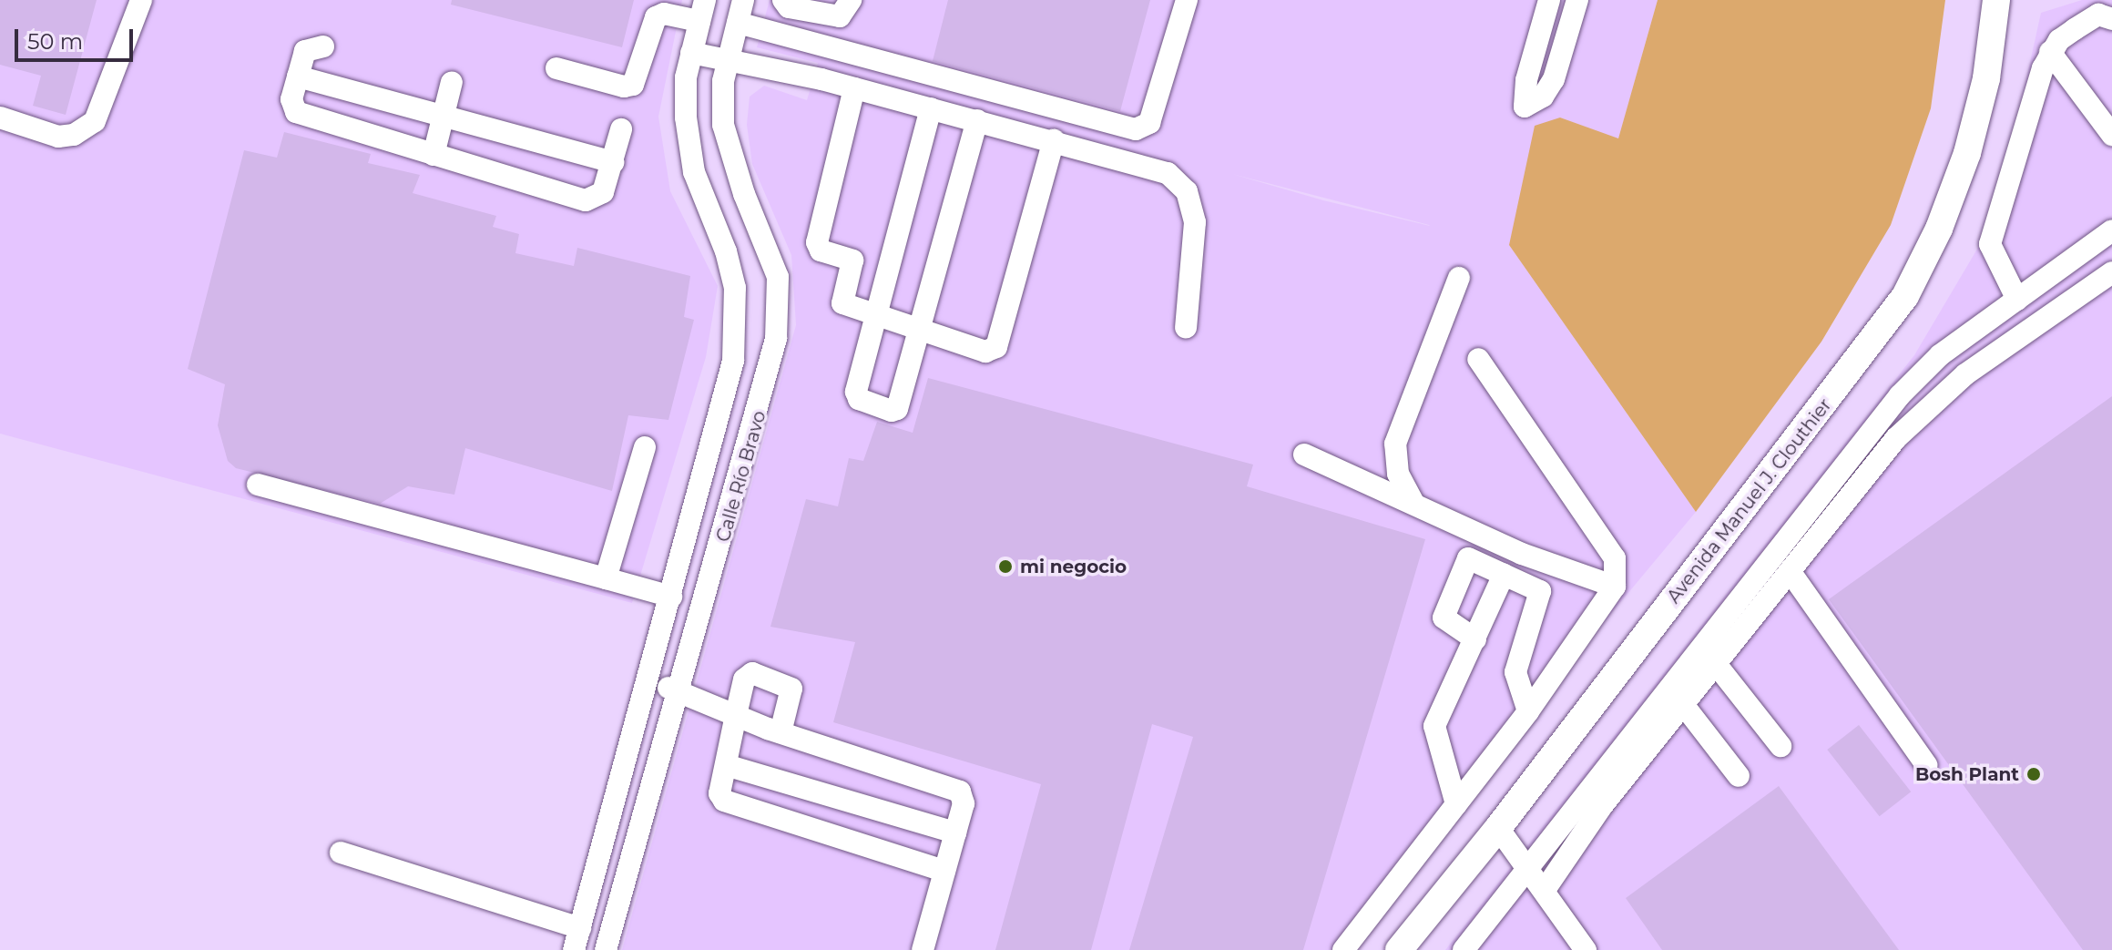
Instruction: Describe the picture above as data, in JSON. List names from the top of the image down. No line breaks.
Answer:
{"streets":{"main road":["Avenida Manuel J. Clouthier"],"street":["Calle Río Bravo"]},"places":["mi negocio","Bosh Plant"],"scale_bar":"50 m"}
